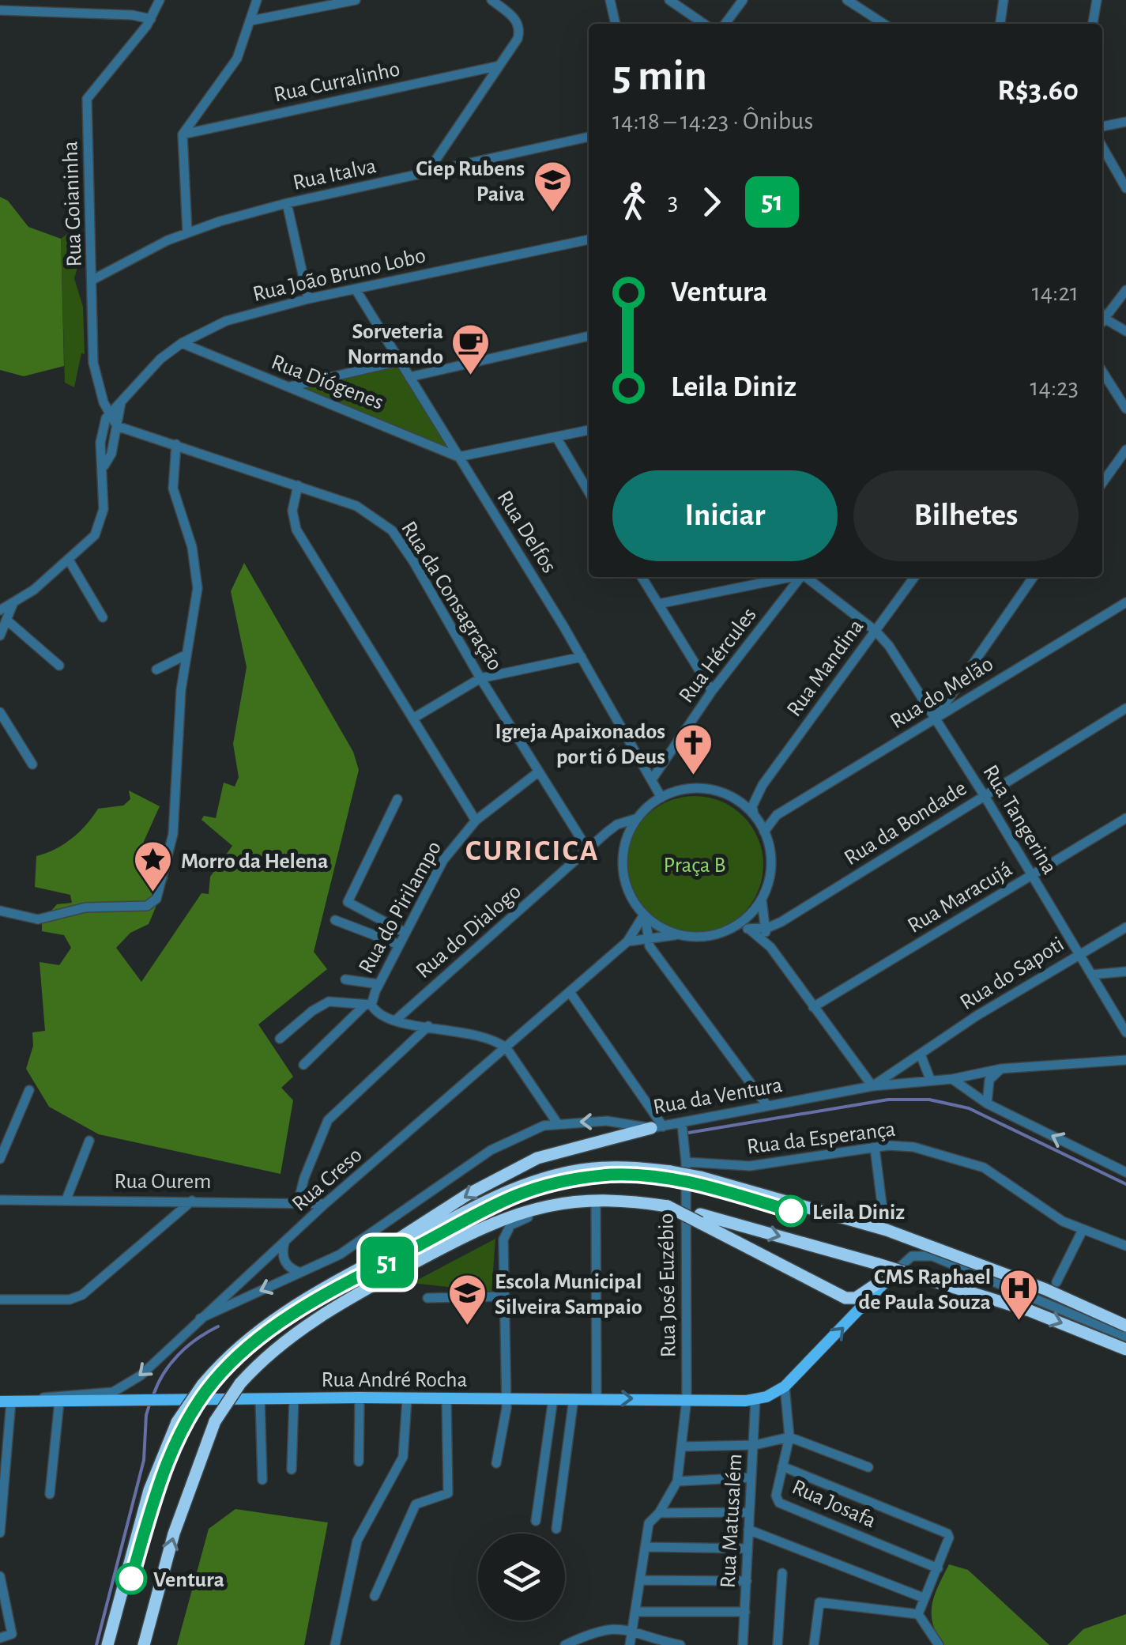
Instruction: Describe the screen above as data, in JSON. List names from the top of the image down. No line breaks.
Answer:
{"streets":{"main road":["Rua André Rocha"],"street":["Rua Curralinho","Rua Italva","Rua Goianinha","Rua João Bruno Lobo","Rua Diógenes","Rua Delfos","Rua da Consagração","Rua Hércules","Rua Mandina","Rua do Melão","Rua Tangerina","Rua da Bondade","Rua Maracujá","Rua do Pirilampo","Rua do Dialogo","Rua do Sapoti","Rua da Ventura","Rua da Esperança","Rua Creso","Rua Ourem","Rua José Euzébio","Rua Josafa","Rua Matusalém"]},"crossings":[["Rua Italva","Rua Goianinha"],["Rua Goianinha","Rua João Bruno Lobo"],["Rua Goianinha","Rua da Consagração"],["Rua João Bruno Lobo","Rua Diógenes"],["Rua João Bruno Lobo","Rua Delfos"],["Rua Diógenes","Rua Delfos"],["Rua Delfos","Rua Hércules"],["Rua Delfos","Rua Mandina"],["Rua Delfos","Rua do Melão"],["Rua Delfos","Rua da Bondade"],["Rua Delfos","Rua do Dialogo"],["Rua Delfos","Rua Creso"],["Rua da Consagração","Rua do Pirilampo"],["Rua da Consagração","Rua do Dialogo"],["Rua Mandina","Rua do Melão"],["Rua Mandina","Rua Tangerina"],["Rua Mandina","Rua da Bondade"],["Rua Mandina","Rua do Dialogo"],["Rua Mandina","Rua Creso"],["Rua do Melão","Rua Tangerina"],["Rua do Melão","Rua da Bondade"],["Rua do Melão","Rua do Dialogo"],["Rua do Melão","Rua Creso"],["Rua Tangerina","Rua da Bondade"],["Rua Tangerina","Rua Maracujá"],["Rua Tangerina","Rua do Sapoti"],["Rua da Bondade","Rua do Dialogo"],["Rua da Bondade","Rua Creso"],["Rua do Pirilampo","Rua do Dialogo"],["Rua do Pirilampo","Rua Creso"],["Rua do Dialogo","Rua Creso"],["Rua do Sapoti","Rua da Ventura"],["Rua da Ventura","Rua Creso"],["Rua da Ventura","Rua José Euzébio"],["Rua da Esperança","Rua José Euzébio"],["Rua Creso","Rua Ourem"],["Rua Creso","Rua André Rocha"],["Rua José Euzébio","Rua André Rocha"],["Rua André Rocha","Rua Josafa"],["Rua André Rocha","Rua Matusalém"]],"districts":["CURICICA"],"parks":["Praça B"],"places":{"school or university":["Ciep Rubens Paiva","Escola Municipal Silveira Sampaio"],"cafe":["Sorveteria Normando"],"church":["Igreja Apaixonados por ti ó Deus"],"place":["Morro da Helena"],"other":["Leila Diniz","Ventura"],"hospital":["CMS Raphael de Paula Souza"]},"lines":["bus line 51"],"page":{"on_map":"51","heading":["5 min","14:18 – 14:23 · Ônibus","R$3.60"],"legs":["3","51"],"list":[{"name":"Ventura","value":"14:21"},{"name":"Leila Diniz","value":"14:23"}],"buttons":["Iniciar","Bilhetes"]}}
